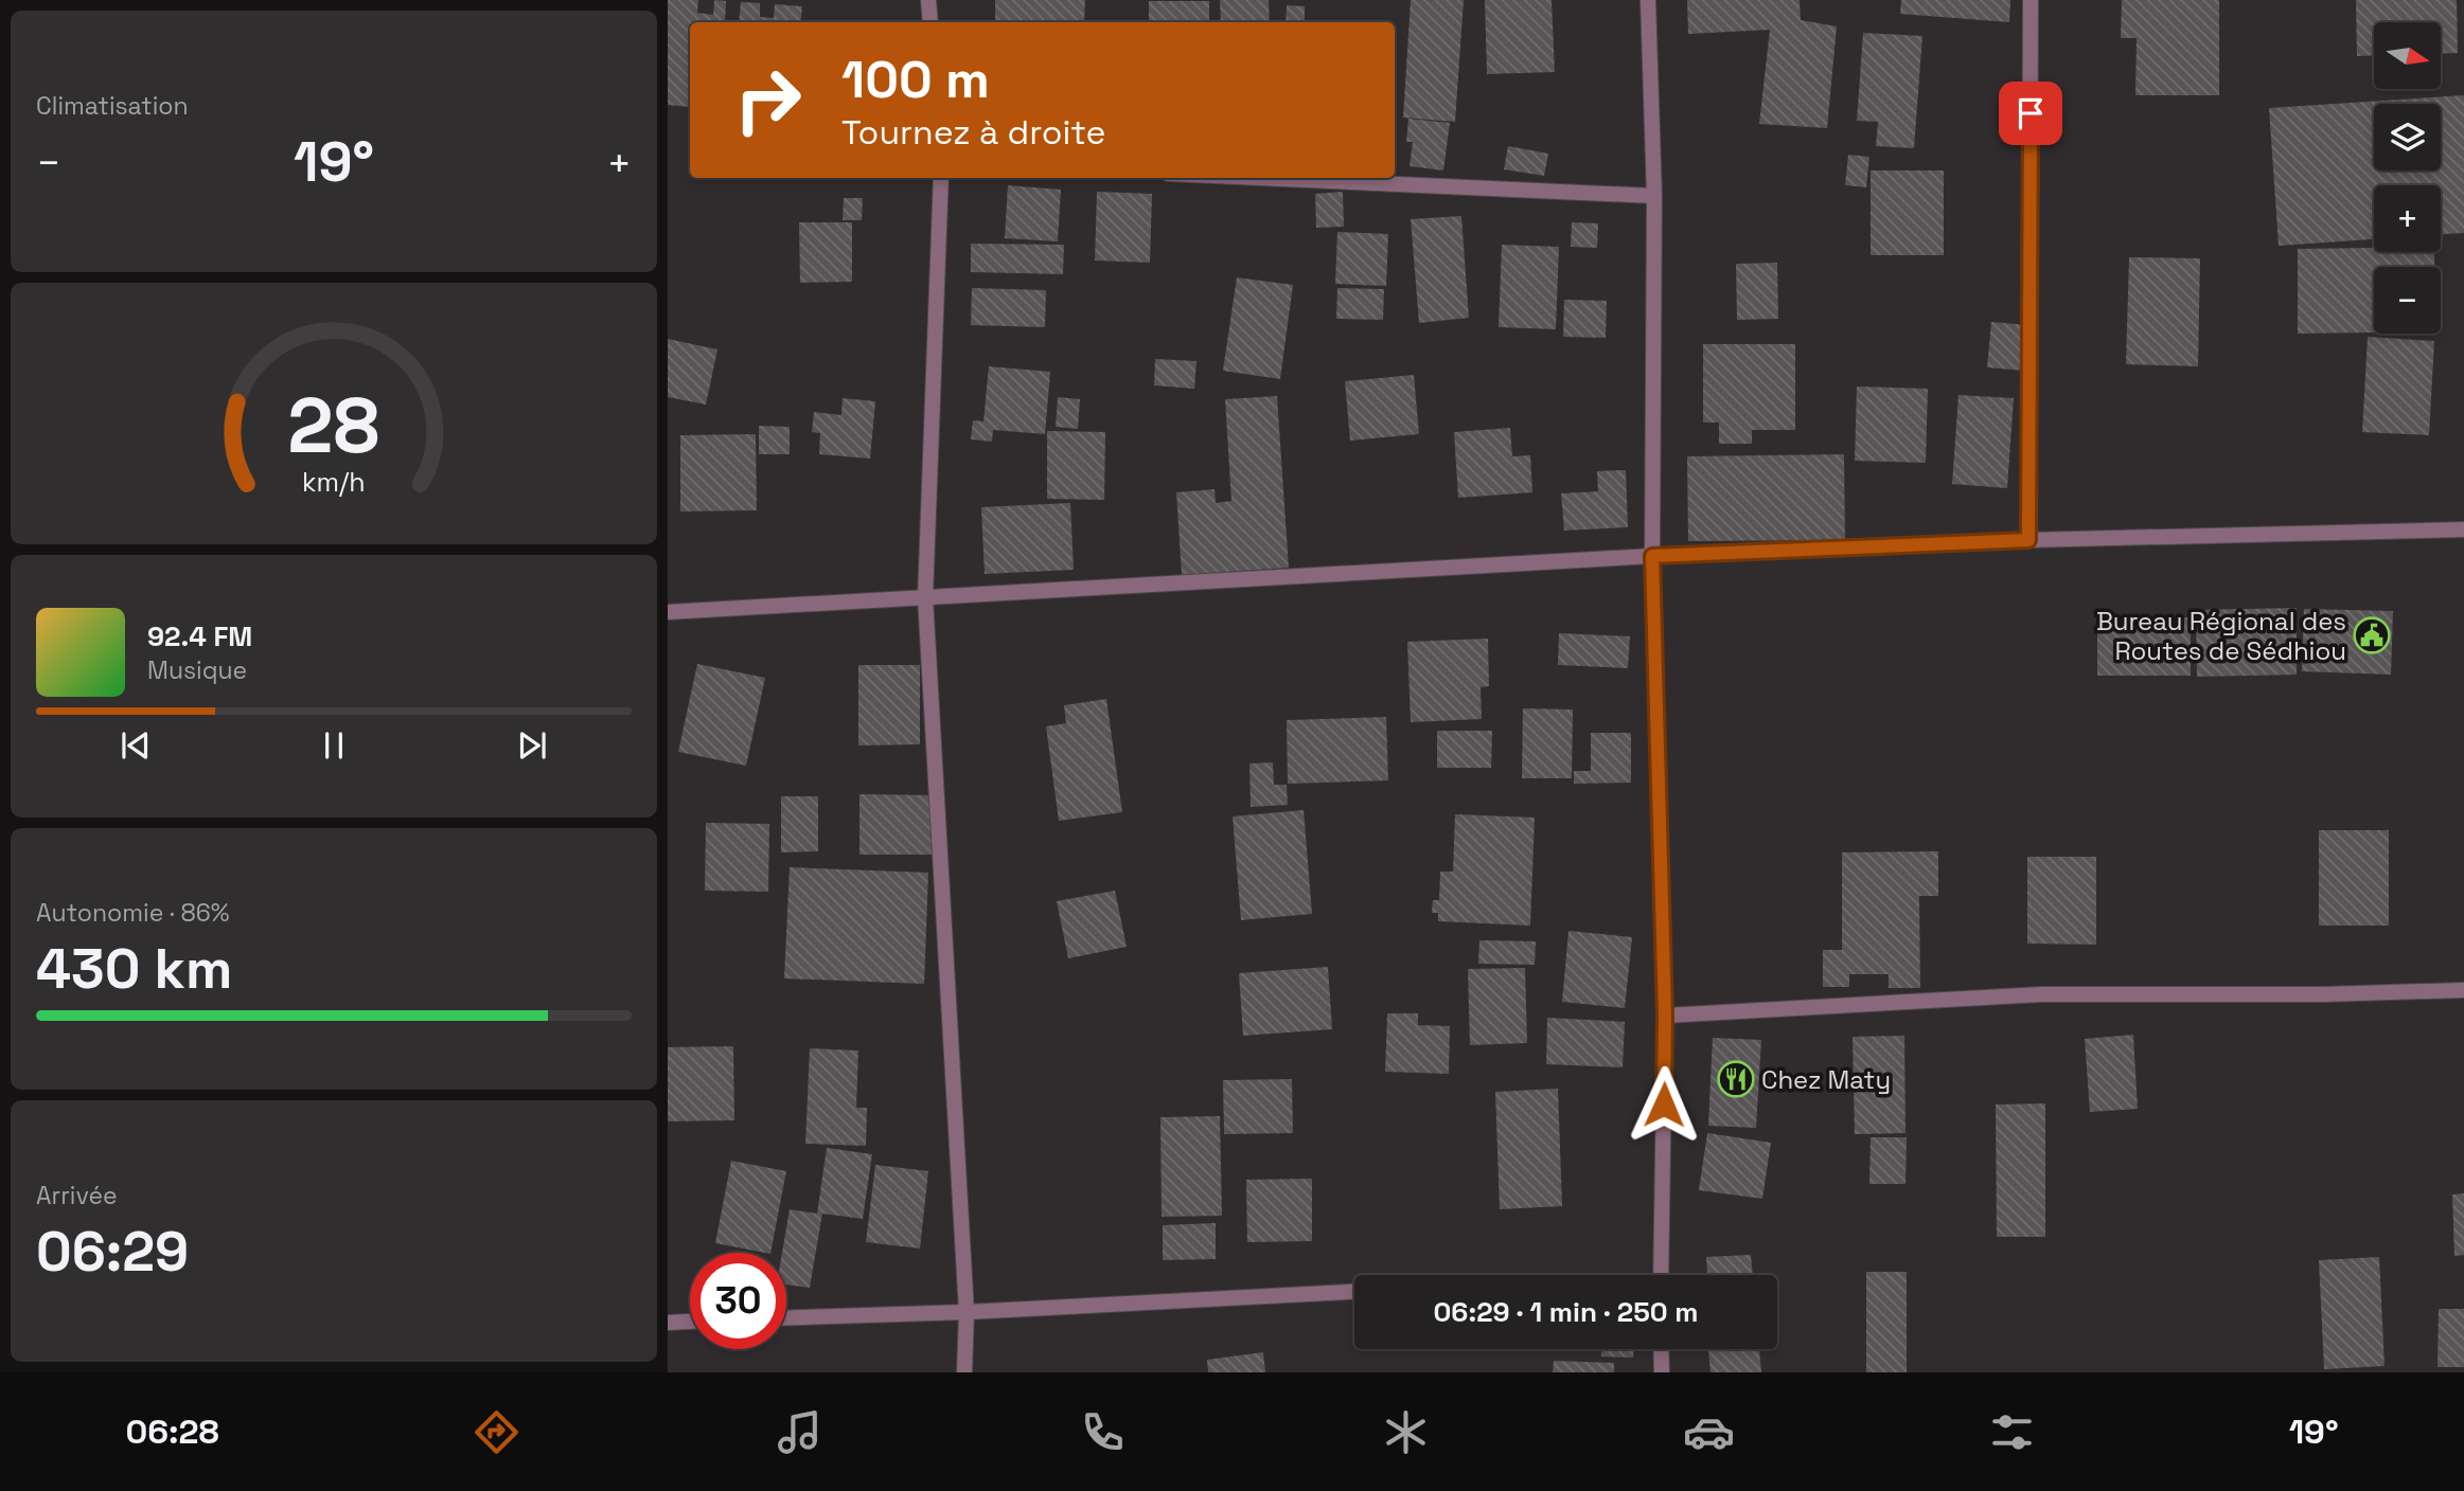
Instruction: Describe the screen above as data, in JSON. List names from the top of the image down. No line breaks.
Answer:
{"places":{"public building":["Bureau Régional des Routes de Sédhiou"],"restaurant":["Chez Maty"]},"north":"right","page":{"tile":["Climatisation",["Autonomie · 86%","430 km"],["Arrivée","06:29"]],"map_buttons":["+","−"],"turn":["100 m","Tournez à droite"],"heat":["−","19°","+"],"song":["92.4 FM","Musique"],"limit":"30","trip":"06:29 · 1 min · 250 m","tabs":["06:28","19°"],"gauge":["28","km/h"]}}
